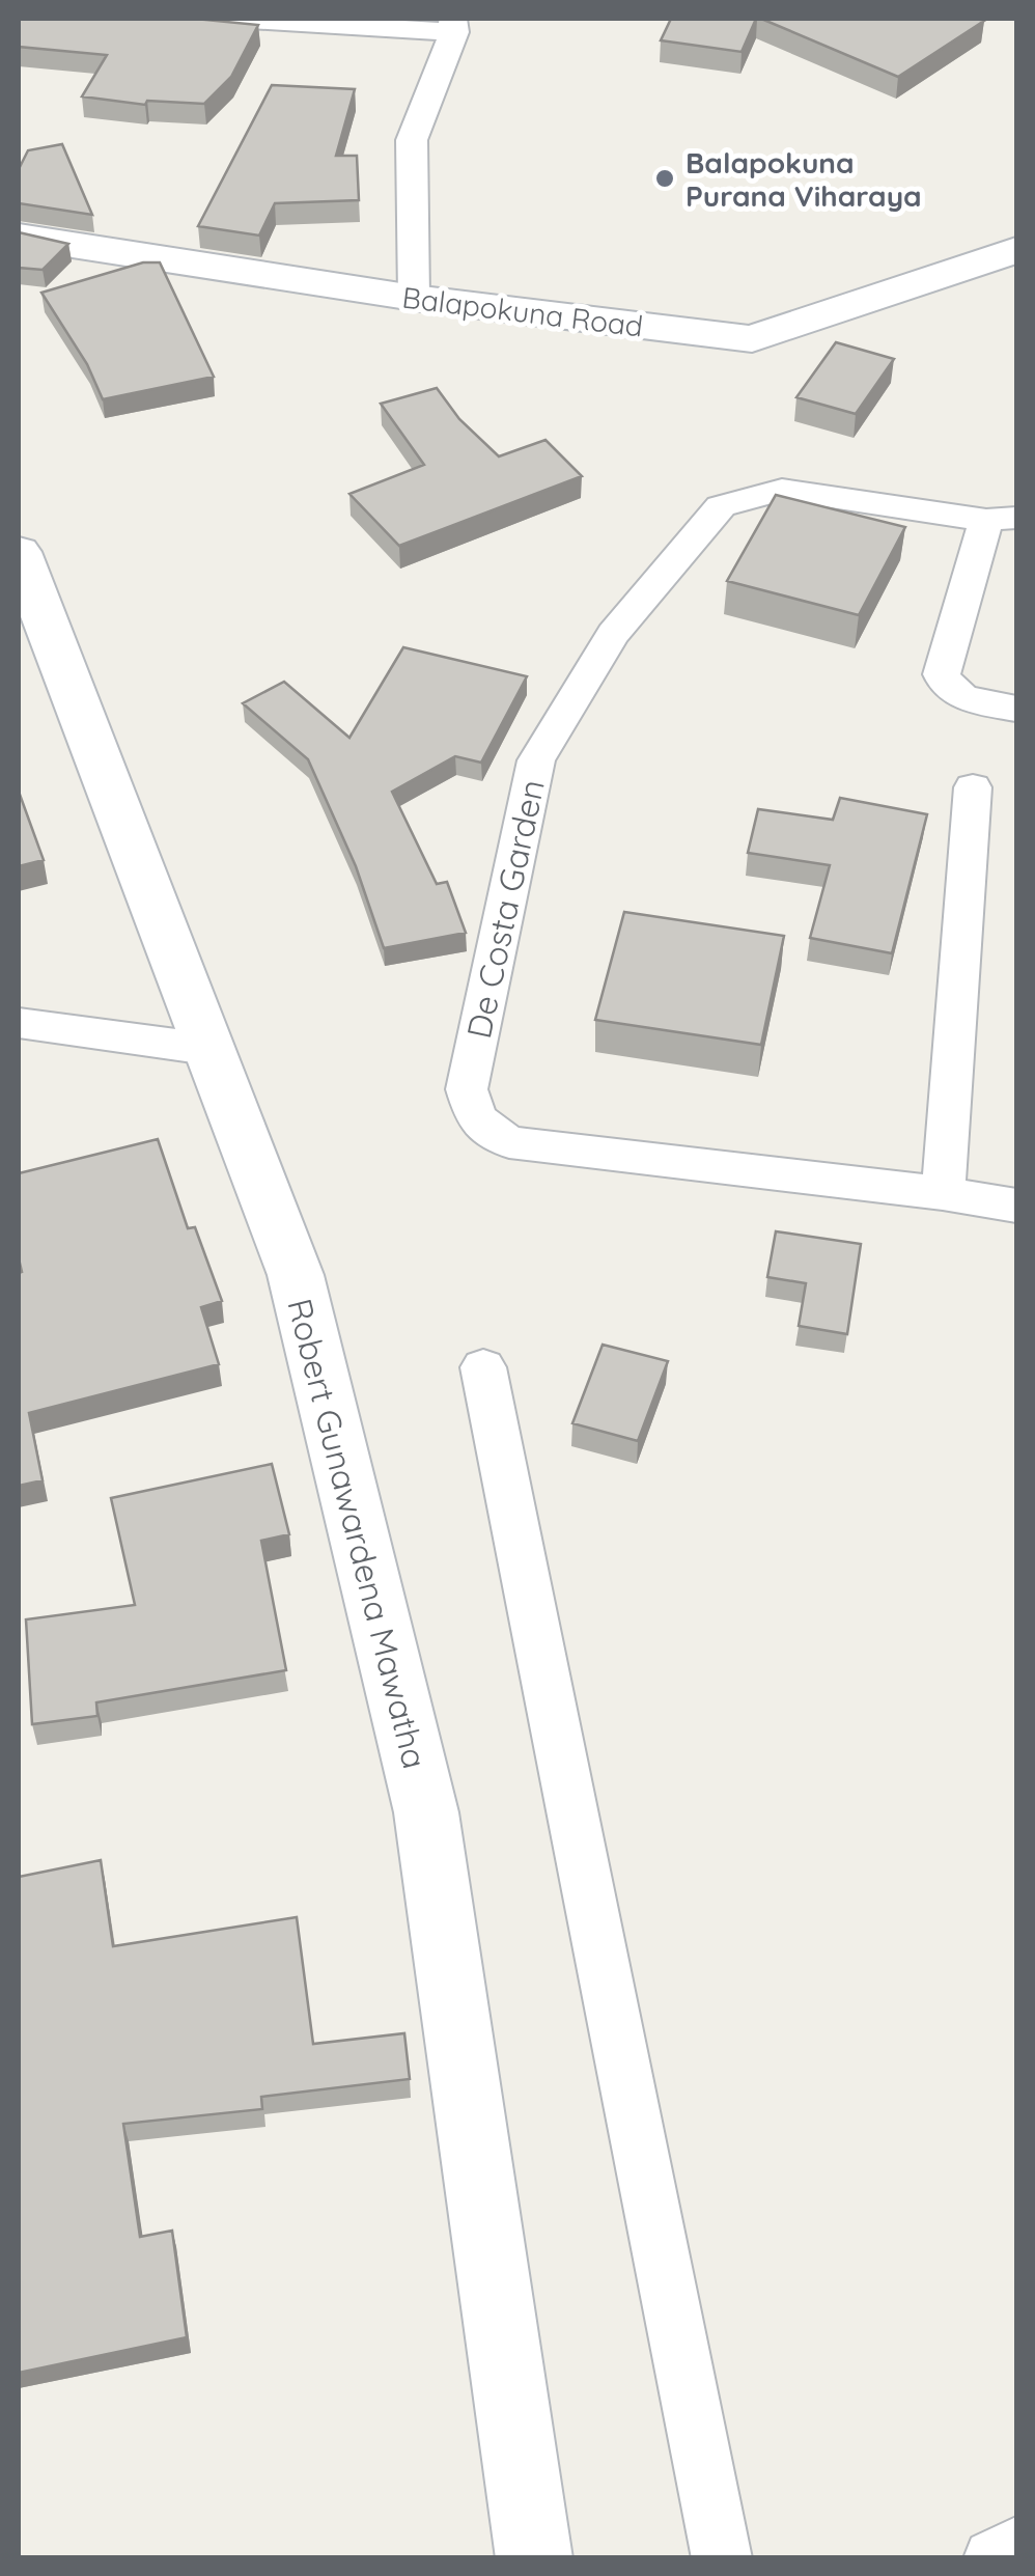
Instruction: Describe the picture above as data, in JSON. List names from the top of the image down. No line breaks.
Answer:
{"streets":{"main road":["Balapokuna Road","Robert Gunawardena Mawatha"],"street":["De Costa Garden"]},"places":["Balapokuna Purana Viharaya"]}
